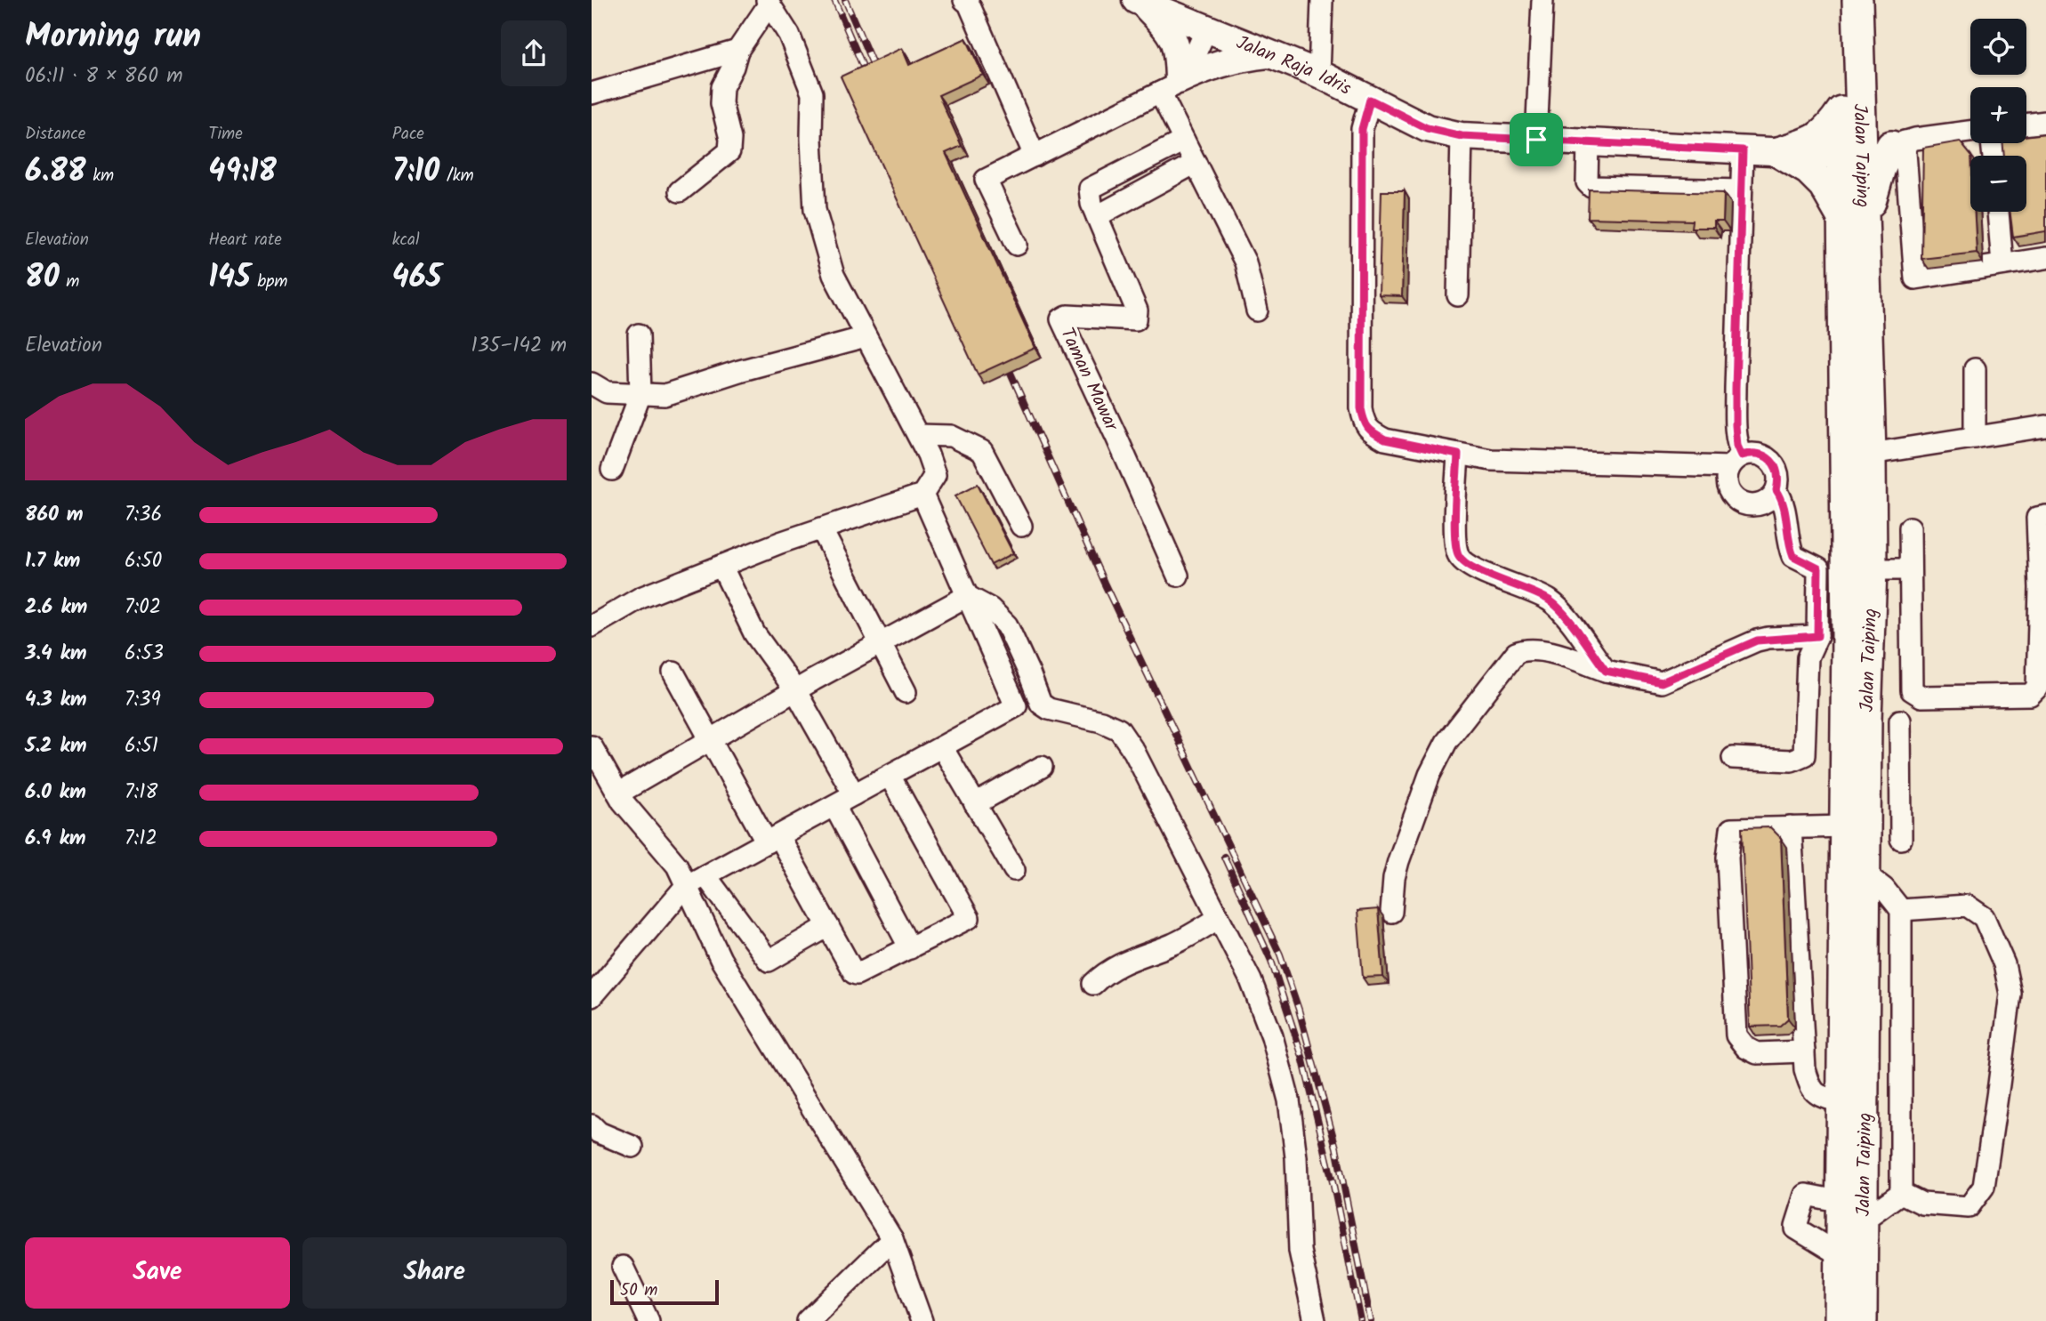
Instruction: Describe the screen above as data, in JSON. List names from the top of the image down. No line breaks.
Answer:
{"streets":{"highway":["Jalan Taiping"],"main road":["Jalan Raja Idris"],"street":["Taman Mawar"]},"crossings":[["Jalan Raja Idris","Jalan Taiping"]],"scale_bar":"50 m","page":{"heading":["Morning run","06:11 · 8 × 860 m"],"map_buttons":["+","−"],"stats":[["Distance","6.88 km"],["Time","49:18"],["Pace","7:10 /km"],["Elevation","80 m"],["Heart rate","145 bpm"],["kcal","465"]],"chart":["Elevation","135–142 m"],"list":[{"name":"860 m","note":"7:36"},{"name":"1.7 km","note":"6:50"},{"name":"2.6 km","note":"7:02"},{"name":"3.4 km","note":"6:53"},{"name":"4.3 km","note":"7:39"},{"name":"5.2 km","note":"6:51"},{"name":"6.0 km","note":"7:18"},{"name":"6.9 km","note":"7:12"}],"buttons":["Save","Share"],"scale":"50 m"}}
